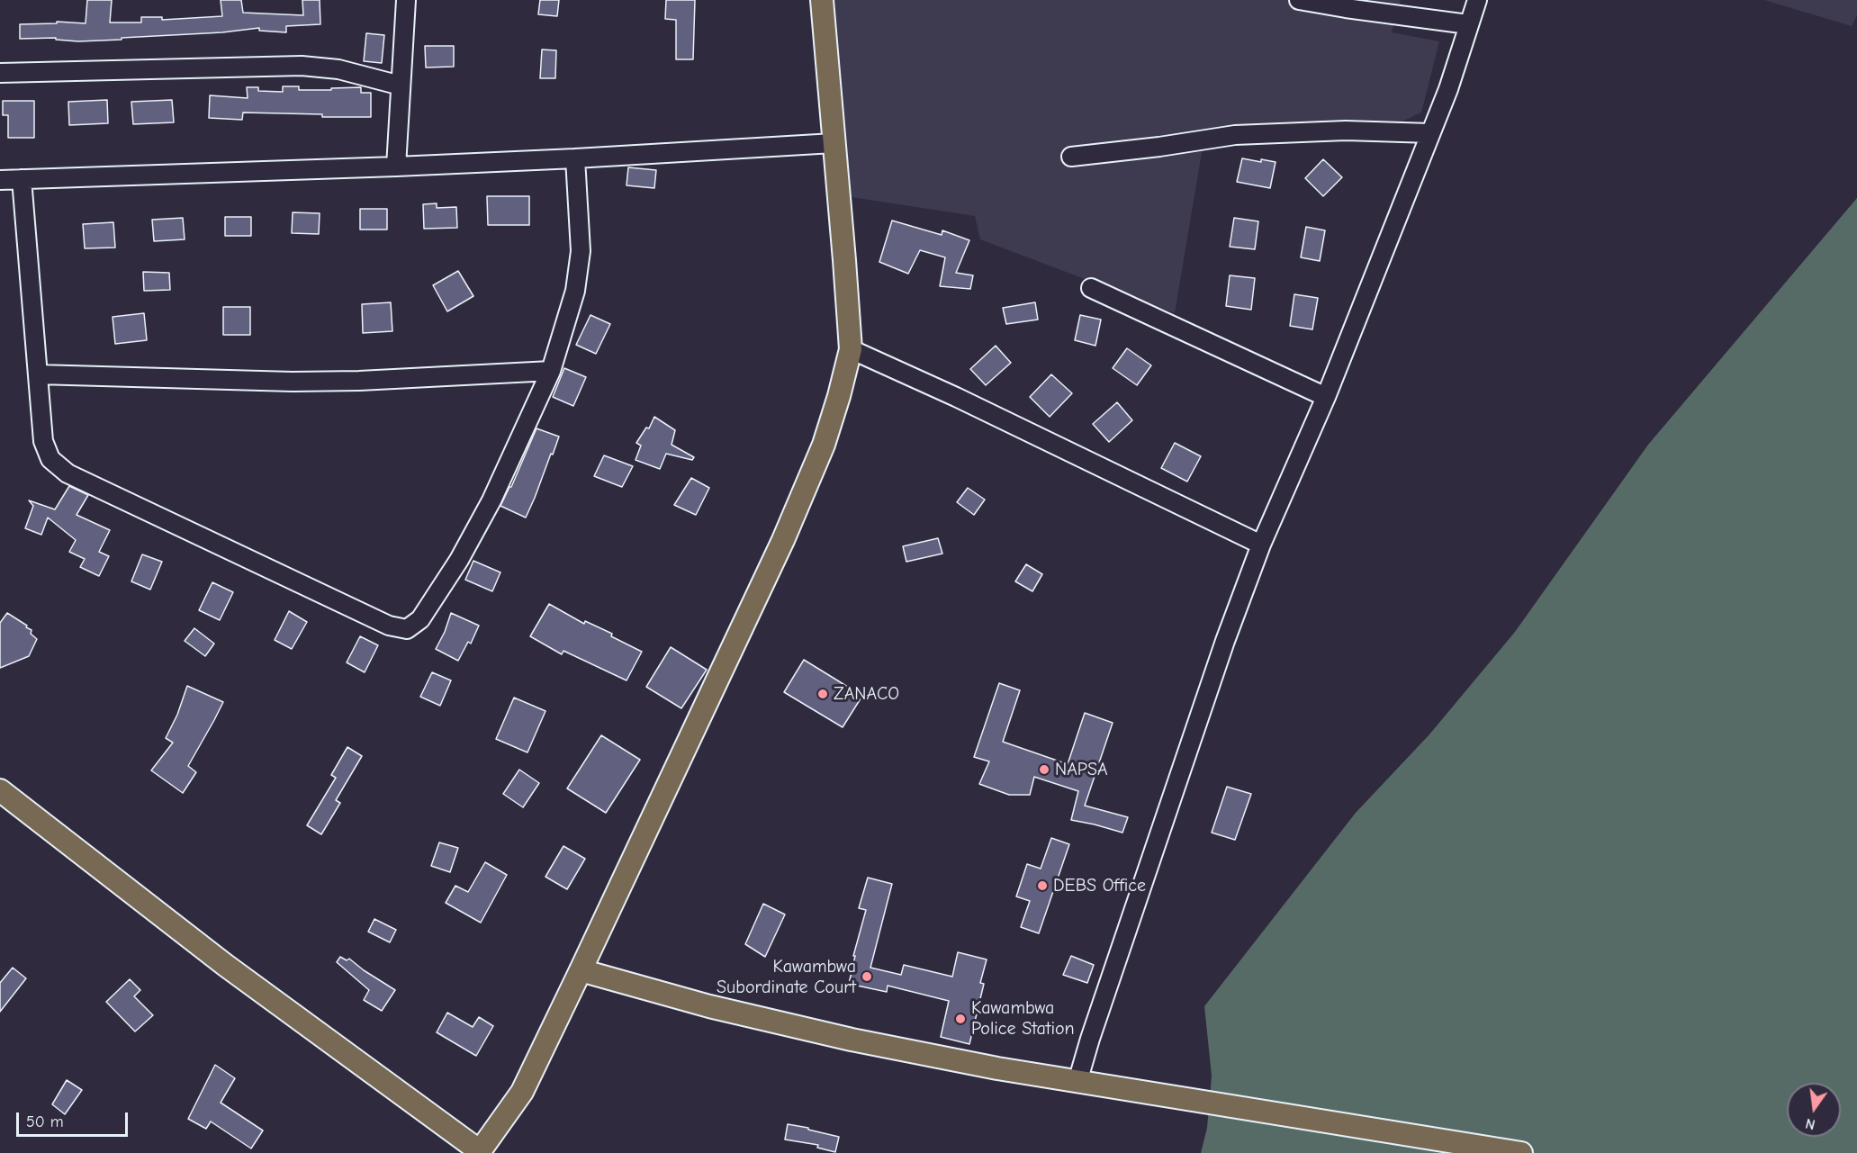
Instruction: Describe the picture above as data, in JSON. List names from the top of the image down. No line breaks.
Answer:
{"places":["ZANACO","NAPSA","DEBS Office","Kawambwa Subordinate Court","Kawambwa Police Station"],"scale_bar":"50 m","north":"bottom"}
